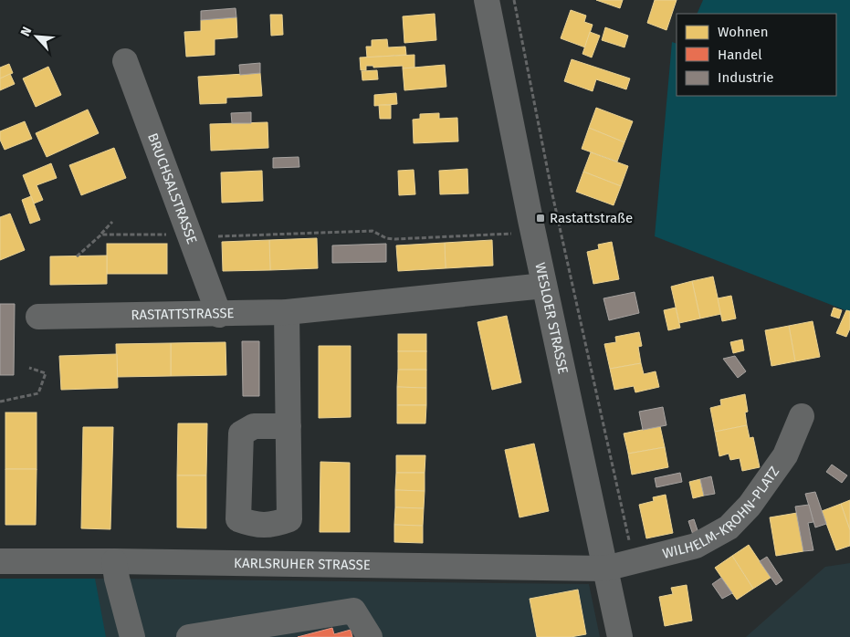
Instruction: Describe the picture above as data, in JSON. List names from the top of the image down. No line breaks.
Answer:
{"streets":{"street":["BRUCHSALSTRASSE","RASTATTSTRASSE","WESLOER STRASSE","WILHELM-KROHN-PLATZ","KARLSRUHER STRASSE"]},"crossings":[["BRUCHSALSTRASSE","RASTATTSTRASSE"],["RASTATTSTRASSE","WESLOER STRASSE"],["WESLOER STRASSE","WILHELM-KROHN-PLATZ"],["WESLOER STRASSE","KARLSRUHER STRASSE"],["WILHELM-KROHN-PLATZ","KARLSRUHER STRASSE"]],"places":{"transit":["Rastattstraße"]},"legend":["Wohnen","Handel","Industrie"],"north":"top left"}
